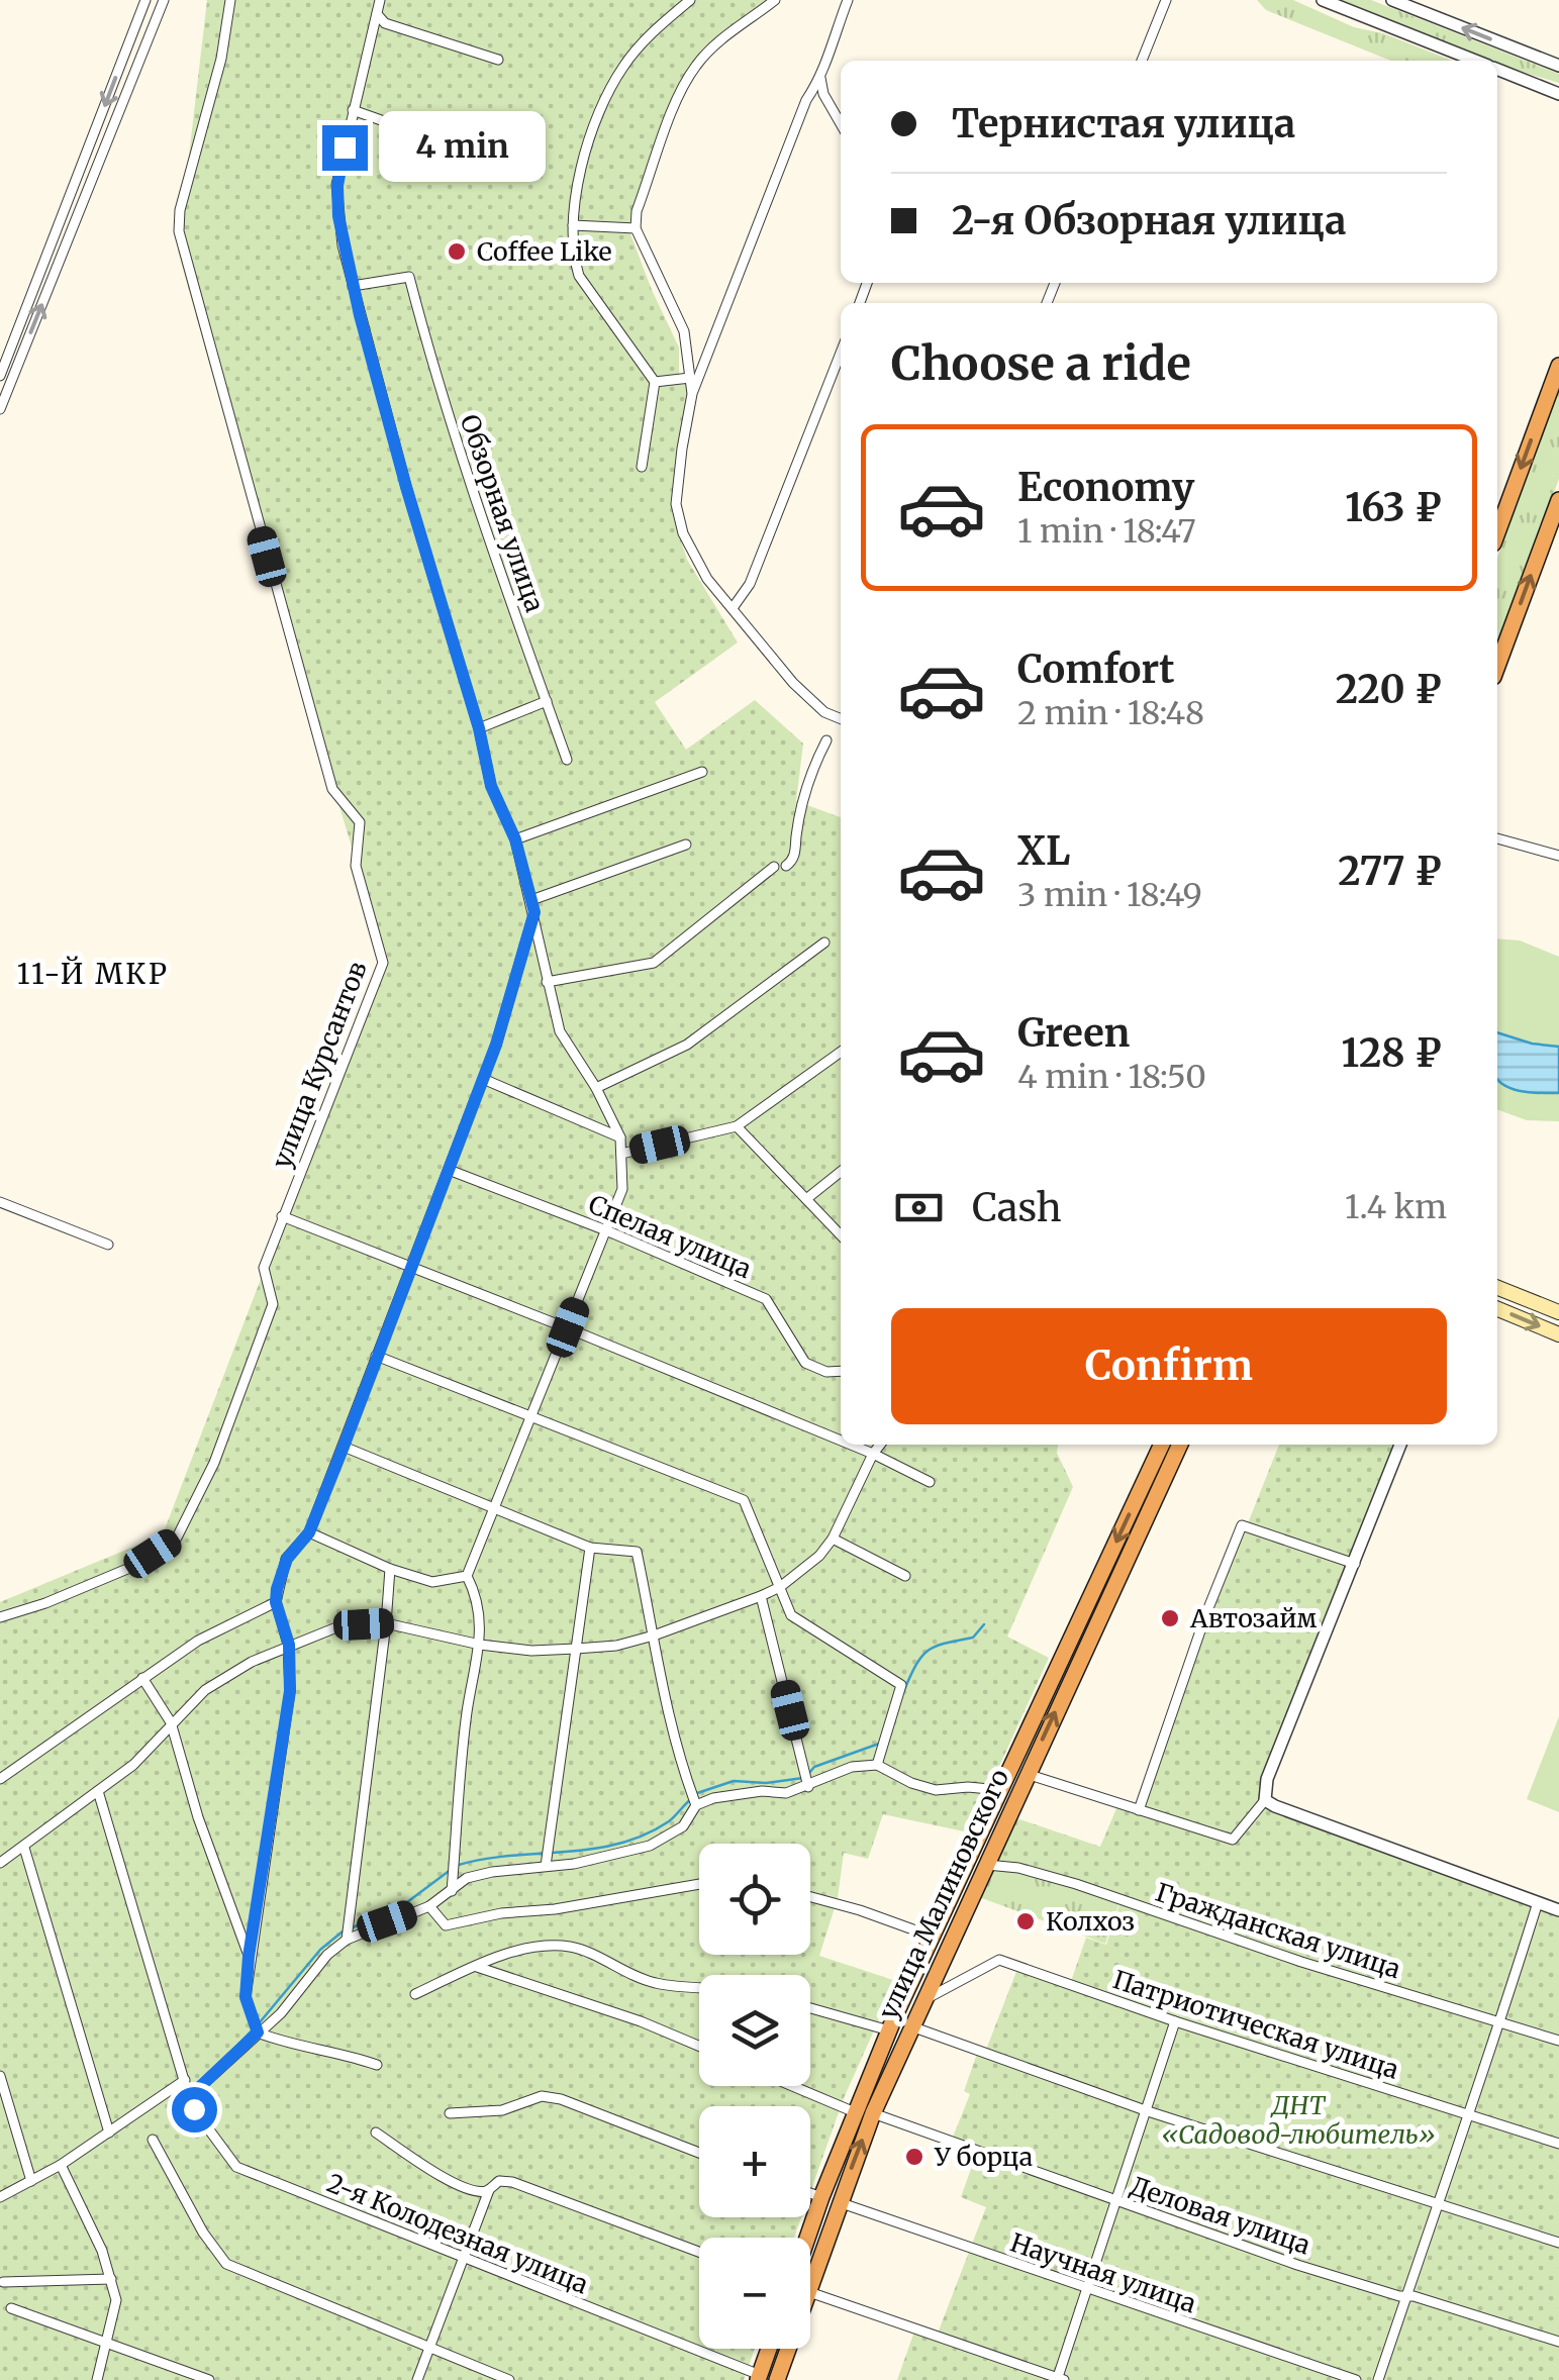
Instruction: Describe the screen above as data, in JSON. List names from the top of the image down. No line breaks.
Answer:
{"streets":{"highway":["улица Малиновского"],"street":["Обзорная улица","улица Курсантов","Спелая улица","Гражданская улица","Патриотическая улица","Деловая улица","2-я Колодезная улица","Научная улица"]},"crossings":[["улица Малиновского","Гражданская улица"],["улица Малиновского","Патриотическая улица"],["улица Малиновского","Деловая улица"],["улица Малиновского","Научная улица"]],"districts":["11-Й МКР"],"parks":["ДНТ «Садовод-любитель»"],"places":["Coffee Like","Автозайм","Колхоз","У борца"],"page":{"banner":["Тернистая улица","2-я Обзорная улица"],"bubble":"4 min","heading":"Choose a ride","list":[{"name":"Economy","note":"1 min · 18:47","value":"163 ₽"},{"name":"Comfort","note":"2 min · 18:48","value":"220 ₽"},{"name":"XL","note":"3 min · 18:49","value":"277 ₽"},{"name":"Green","note":"4 min · 18:50","value":"128 ₽"}],"pay":["Cash","1.4 km"],"buttons":"Confirm","map_buttons":["+","−"]}}
